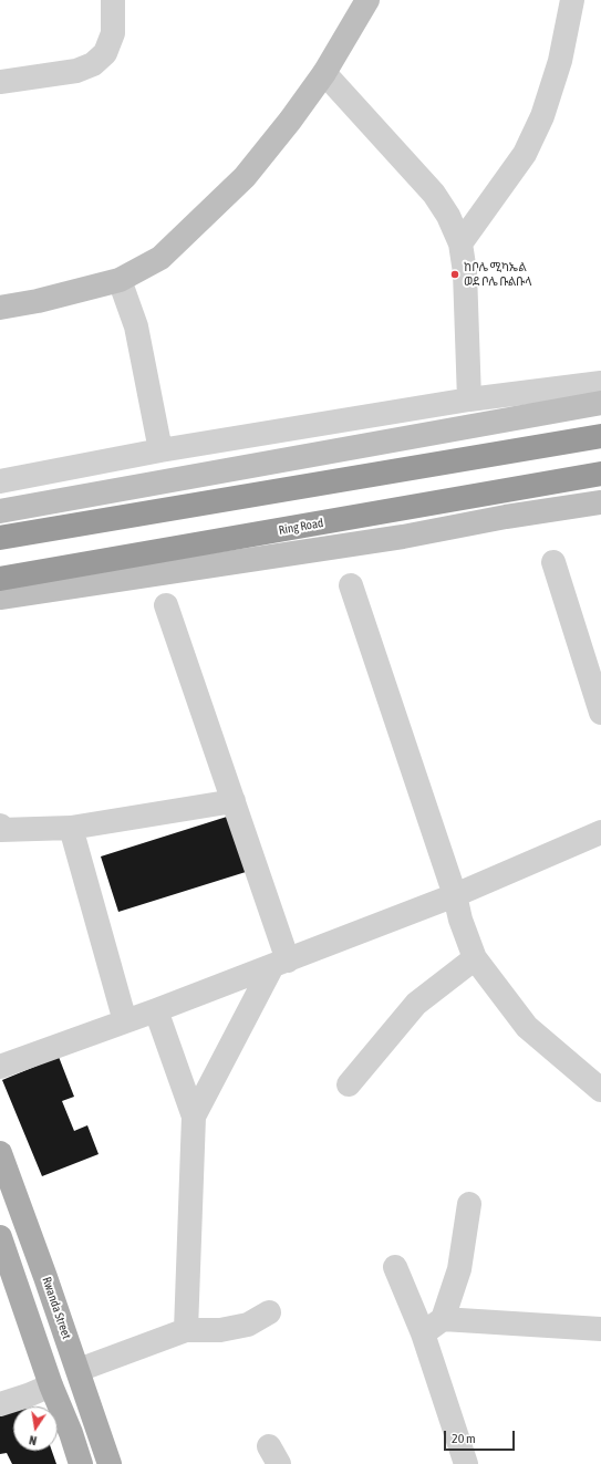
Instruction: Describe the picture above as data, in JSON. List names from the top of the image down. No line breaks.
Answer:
{"streets":{"highway":["Ring Road"],"main road":["Rwanda Street"]},"places":["ከቦሌ ሚካኤል ወደ ቦሌ ቡልቡላ"],"scale_bar":"20 m","north":"bottom"}
